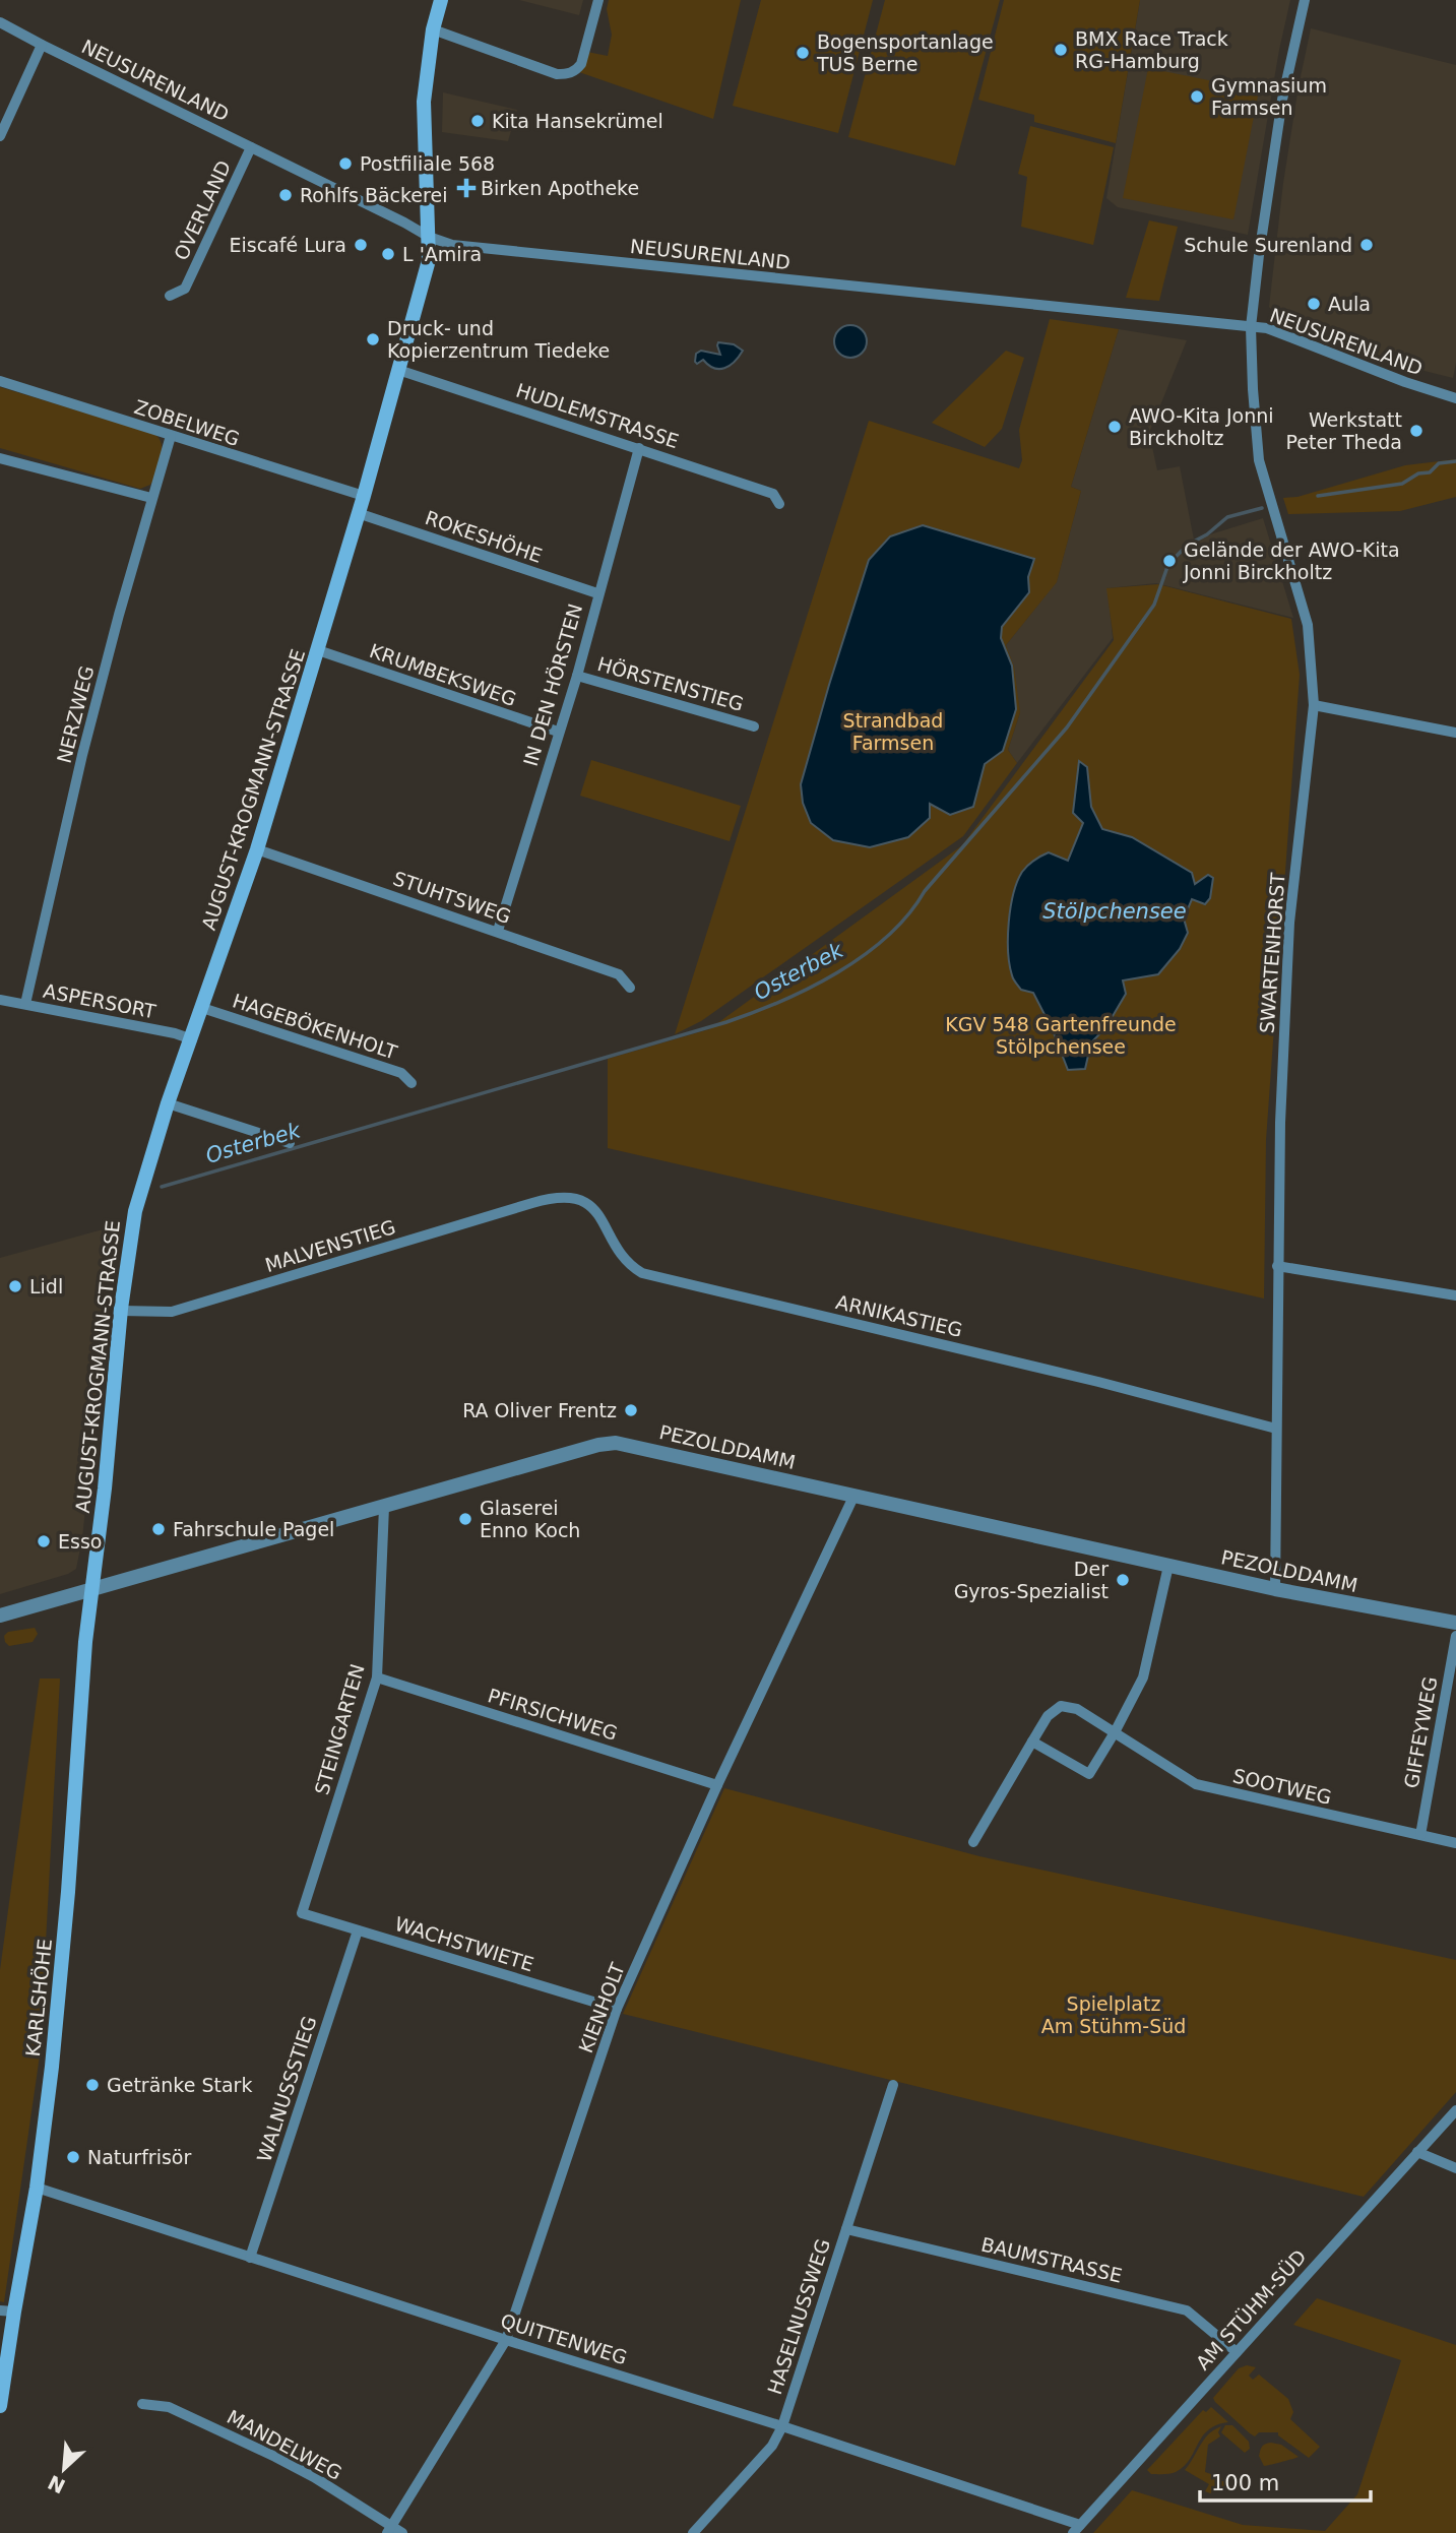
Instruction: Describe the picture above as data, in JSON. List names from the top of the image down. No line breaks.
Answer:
{"streets":{"main road":["AUGUST-KROGMANN-STRASSE","KARLSHÖHE"],"street":["NEUSURENLAND","OVERLAND","HUDLEMSTRASSE","ZOBELWEG","ROKESHÖHE","KRUMBEKSWEG","HÖRSTENSTIEG","IN DEN HÖRSTEN","NERZWEG","STUHTSWEG","SWARTENHORST","ASPERSORT","HAGEBÖKENHOLT","MALVENSTIEG","ARNIKASTIEG","PEZOLDDAMM","PFIRSICHWEG","STEINGARTEN","GIFFEYWEG","SOOTWEG","WACHSTWIETE","KIENHOLT","WALNUSSSTIEG","BAUMSTRASSE","AM STÜHM-SÜD","HASELNUSSWEG","QUITTENWEG","MANDELWEG"]},"crossings":[["NEUSURENLAND","OVERLAND"],["NEUSURENLAND","AUGUST-KROGMANN-STRASSE"],["NEUSURENLAND","SWARTENHORST"],["HUDLEMSTRASSE","IN DEN HÖRSTEN"],["HUDLEMSTRASSE","AUGUST-KROGMANN-STRASSE"],["ZOBELWEG","NERZWEG"],["ZOBELWEG","AUGUST-KROGMANN-STRASSE"],["ROKESHÖHE","IN DEN HÖRSTEN"],["ROKESHÖHE","AUGUST-KROGMANN-STRASSE"],["KRUMBEKSWEG","IN DEN HÖRSTEN"],["KRUMBEKSWEG","AUGUST-KROGMANN-STRASSE"],["HÖRSTENSTIEG","IN DEN HÖRSTEN"],["IN DEN HÖRSTEN","STUHTSWEG"],["NERZWEG","ASPERSORT"],["AUGUST-KROGMANN-STRASSE","STUHTSWEG"],["AUGUST-KROGMANN-STRASSE","ASPERSORT"],["AUGUST-KROGMANN-STRASSE","HAGEBÖKENHOLT"],["AUGUST-KROGMANN-STRASSE","MALVENSTIEG"],["AUGUST-KROGMANN-STRASSE","PEZOLDDAMM"],["AUGUST-KROGMANN-STRASSE","KARLSHÖHE"],["SWARTENHORST","ARNIKASTIEG"],["SWARTENHORST","PEZOLDDAMM"],["MALVENSTIEG","ARNIKASTIEG"],["PEZOLDDAMM","STEINGARTEN"],["PEZOLDDAMM","KARLSHÖHE"],["PEZOLDDAMM","KIENHOLT"],["PFIRSICHWEG","STEINGARTEN"],["PFIRSICHWEG","KIENHOLT"],["STEINGARTEN","WACHSTWIETE"],["GIFFEYWEG","SOOTWEG"],["WACHSTWIETE","KIENHOLT"],["WACHSTWIETE","WALNUSSSTIEG"],["KARLSHÖHE","QUITTENWEG"],["KIENHOLT","QUITTENWEG"],["KIENHOLT","MANDELWEG"],["WALNUSSSTIEG","QUITTENWEG"],["BAUMSTRASSE","AM STÜHM-SÜD"],["BAUMSTRASSE","HASELNUSSWEG"],["AM STÜHM-SÜD","QUITTENWEG"],["HASELNUSSWEG","QUITTENWEG"]],"water":["Stölpchensee","Osterbek"],"parks":["Strandbad Farmsen","KGV 548 Gartenfreunde Stölpchensee","Spielplatz Am Stühm-Süd"],"places":{"other":["BMX Race Track RG-Hamburg","Bogensportanlage TUS Berne","Gymnasium Farmsen","Kita Hansekrümel","Postfiliale 568","Rohlfs Bäckerei","Eiscafé Lura","Schule Surenland","L 'Amira","Aula","Druck- und Kopierzentrum Tiedeke","AWO-Kita Jonni Birckholtz","Werkstatt Peter Theda","Gelände der AWO-Kita Jonni Birckholtz","Lidl","RA Oliver Frentz","Glaserei Enno Koch","Fahrschule Pagel","Esso","Der Gyros-Spezialist","Getränke Stark","Naturfrisör"],"health":["Birken Apotheke"]},"scale_bar":"100 m","north":"bottom left"}
